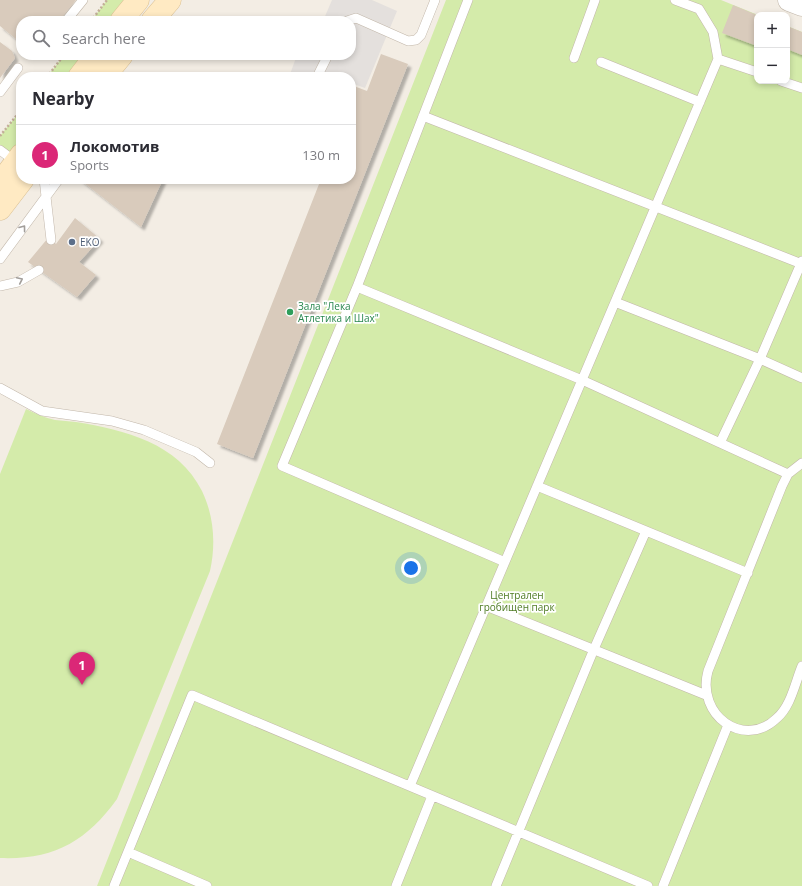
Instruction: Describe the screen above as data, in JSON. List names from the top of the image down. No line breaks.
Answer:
{"parks":["Централен гробищен парк"],"places":["EKO","Зала \"Лека Атлетика и Шах\""],"page":{"map_buttons":["+","−"],"search":"Search here","heading":"Nearby","list":[{"mark":"1","name":"Локомотив","note":"Sports","value":"130 m"}],"pins":"1"}}
